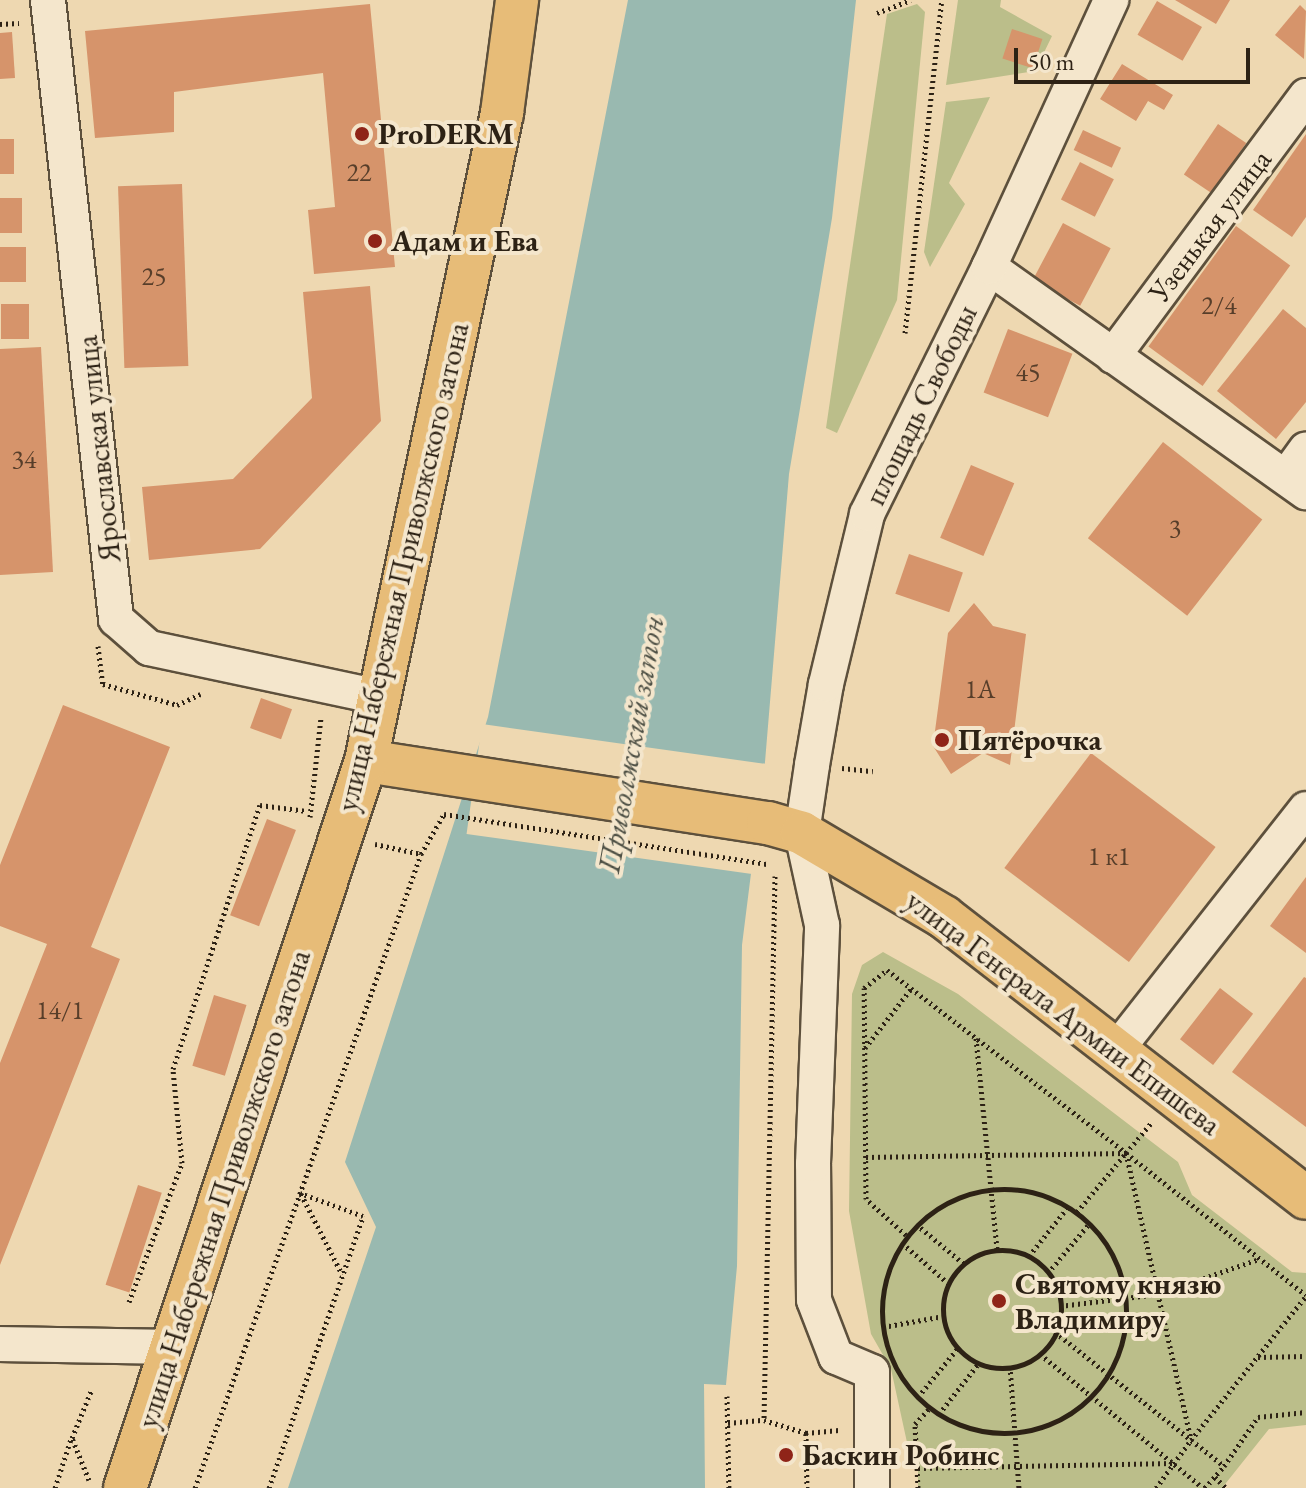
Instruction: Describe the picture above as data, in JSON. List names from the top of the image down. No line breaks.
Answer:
{"streets":{"main road":["улица Набережная Приволжского затона","улица Генерала Армии Епишева"],"street":["Узенькая улица","площадь Свободы","Ярославская улица"]},"crossings":[["площадь Свободы","улица Генерала Армии Епишева"],["Ярославская улица","улица Набережная Приволжского затона"]],"water":["Приволжский затон"],"places":["ProDERM","Адам и Ева","Пятёрочка","Святому князю Владимиру","Баскин Робинс"],"house_numbers":["22","25","2/4","45","34","3","1А","1 к1","14/1"],"scale_bar":"50 m"}
